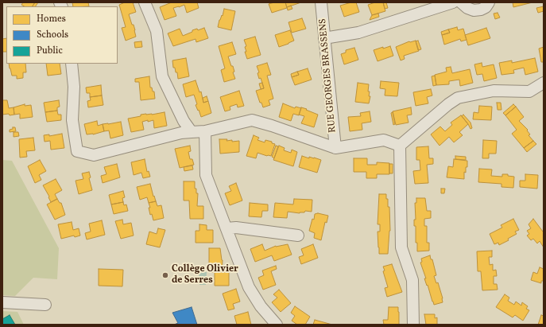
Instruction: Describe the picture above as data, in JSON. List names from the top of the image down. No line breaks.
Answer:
{"streets":{"street":["RUE GEORGES BRASSENS"]},"places":["Collège Olivier de Serres"],"legend":["Homes","Schools","Public"]}
